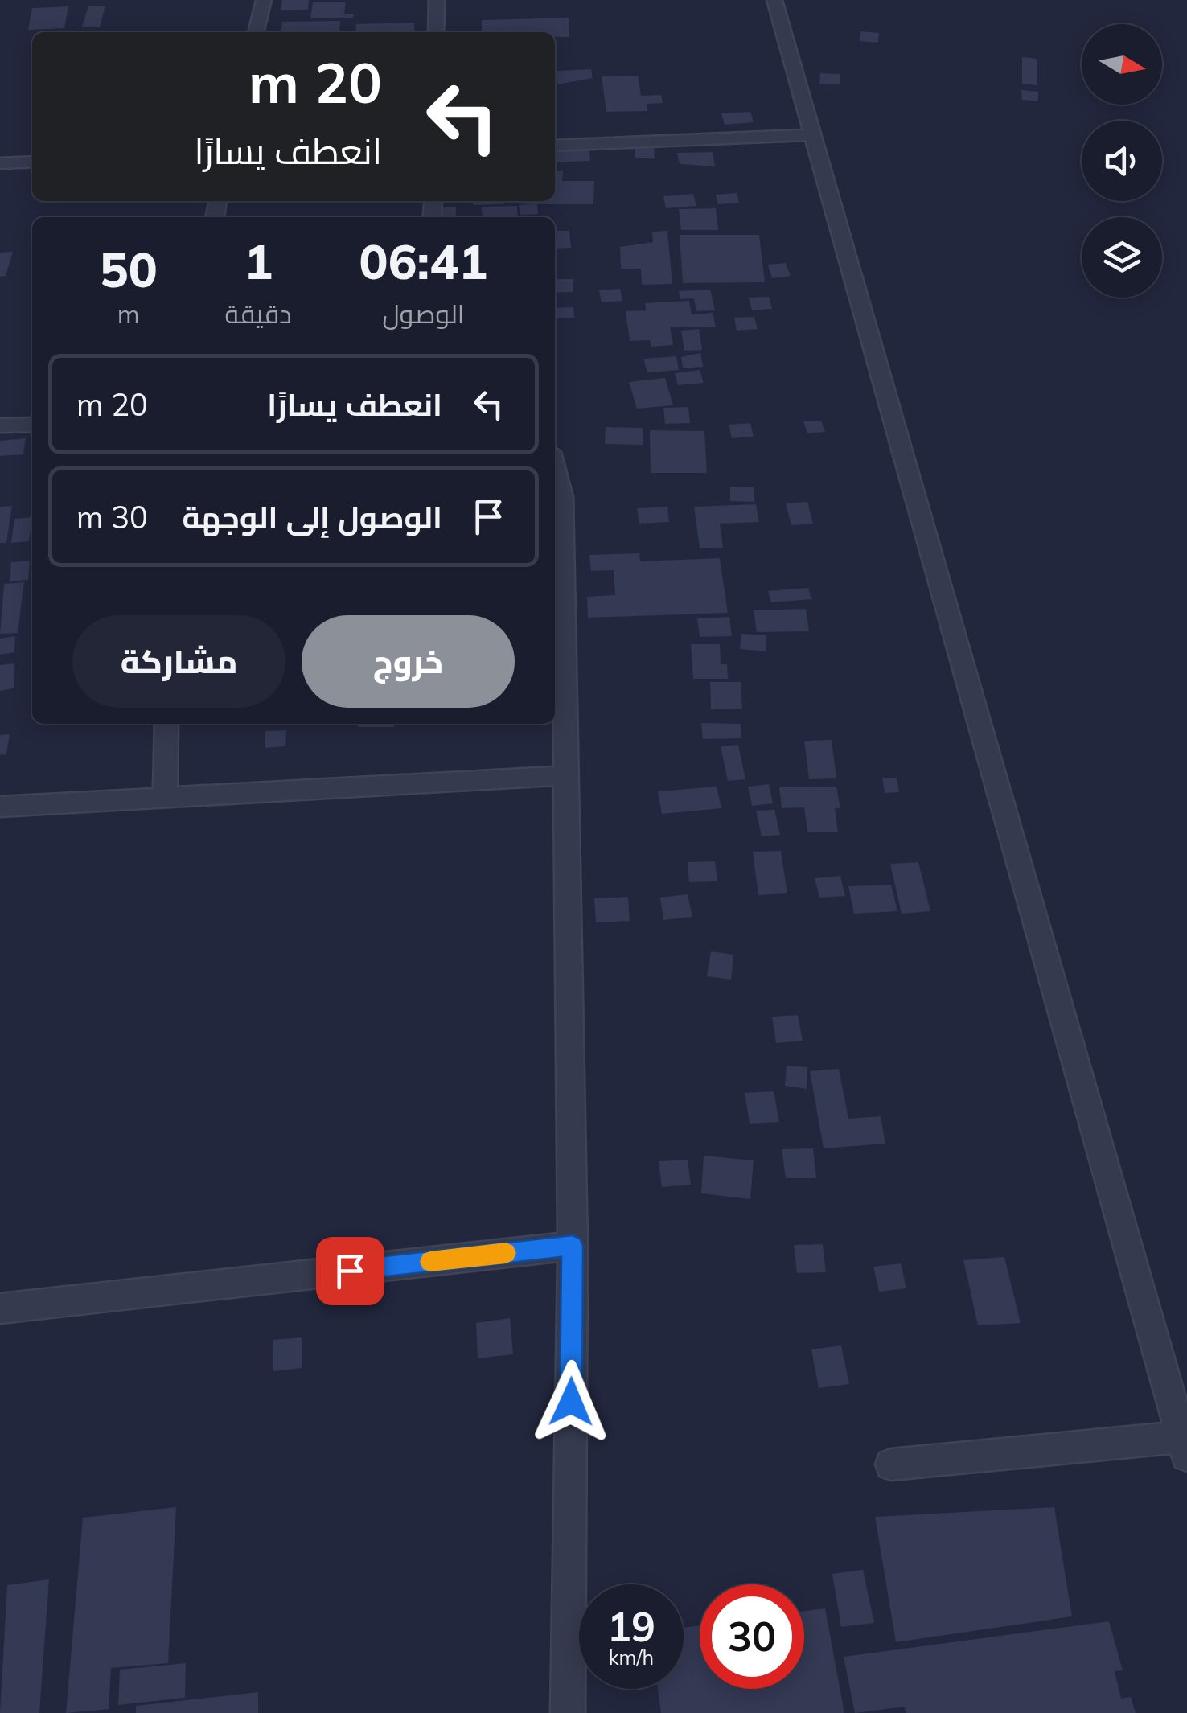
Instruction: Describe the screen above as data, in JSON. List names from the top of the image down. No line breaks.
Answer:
{"north":"right","page":{"turn":["20 m","انعطف يسارًا"],"eta":["06:41","الوصول","1","دقيقة","50","m"],"list":[{"name":"انعطف يسارًا","value":"20 m"},{"name":"الوصول إلى الوجهة","value":"30 m"}],"buttons":["خروج","مشاركة"],"speed":"19 km/h","limit":"30"}}
